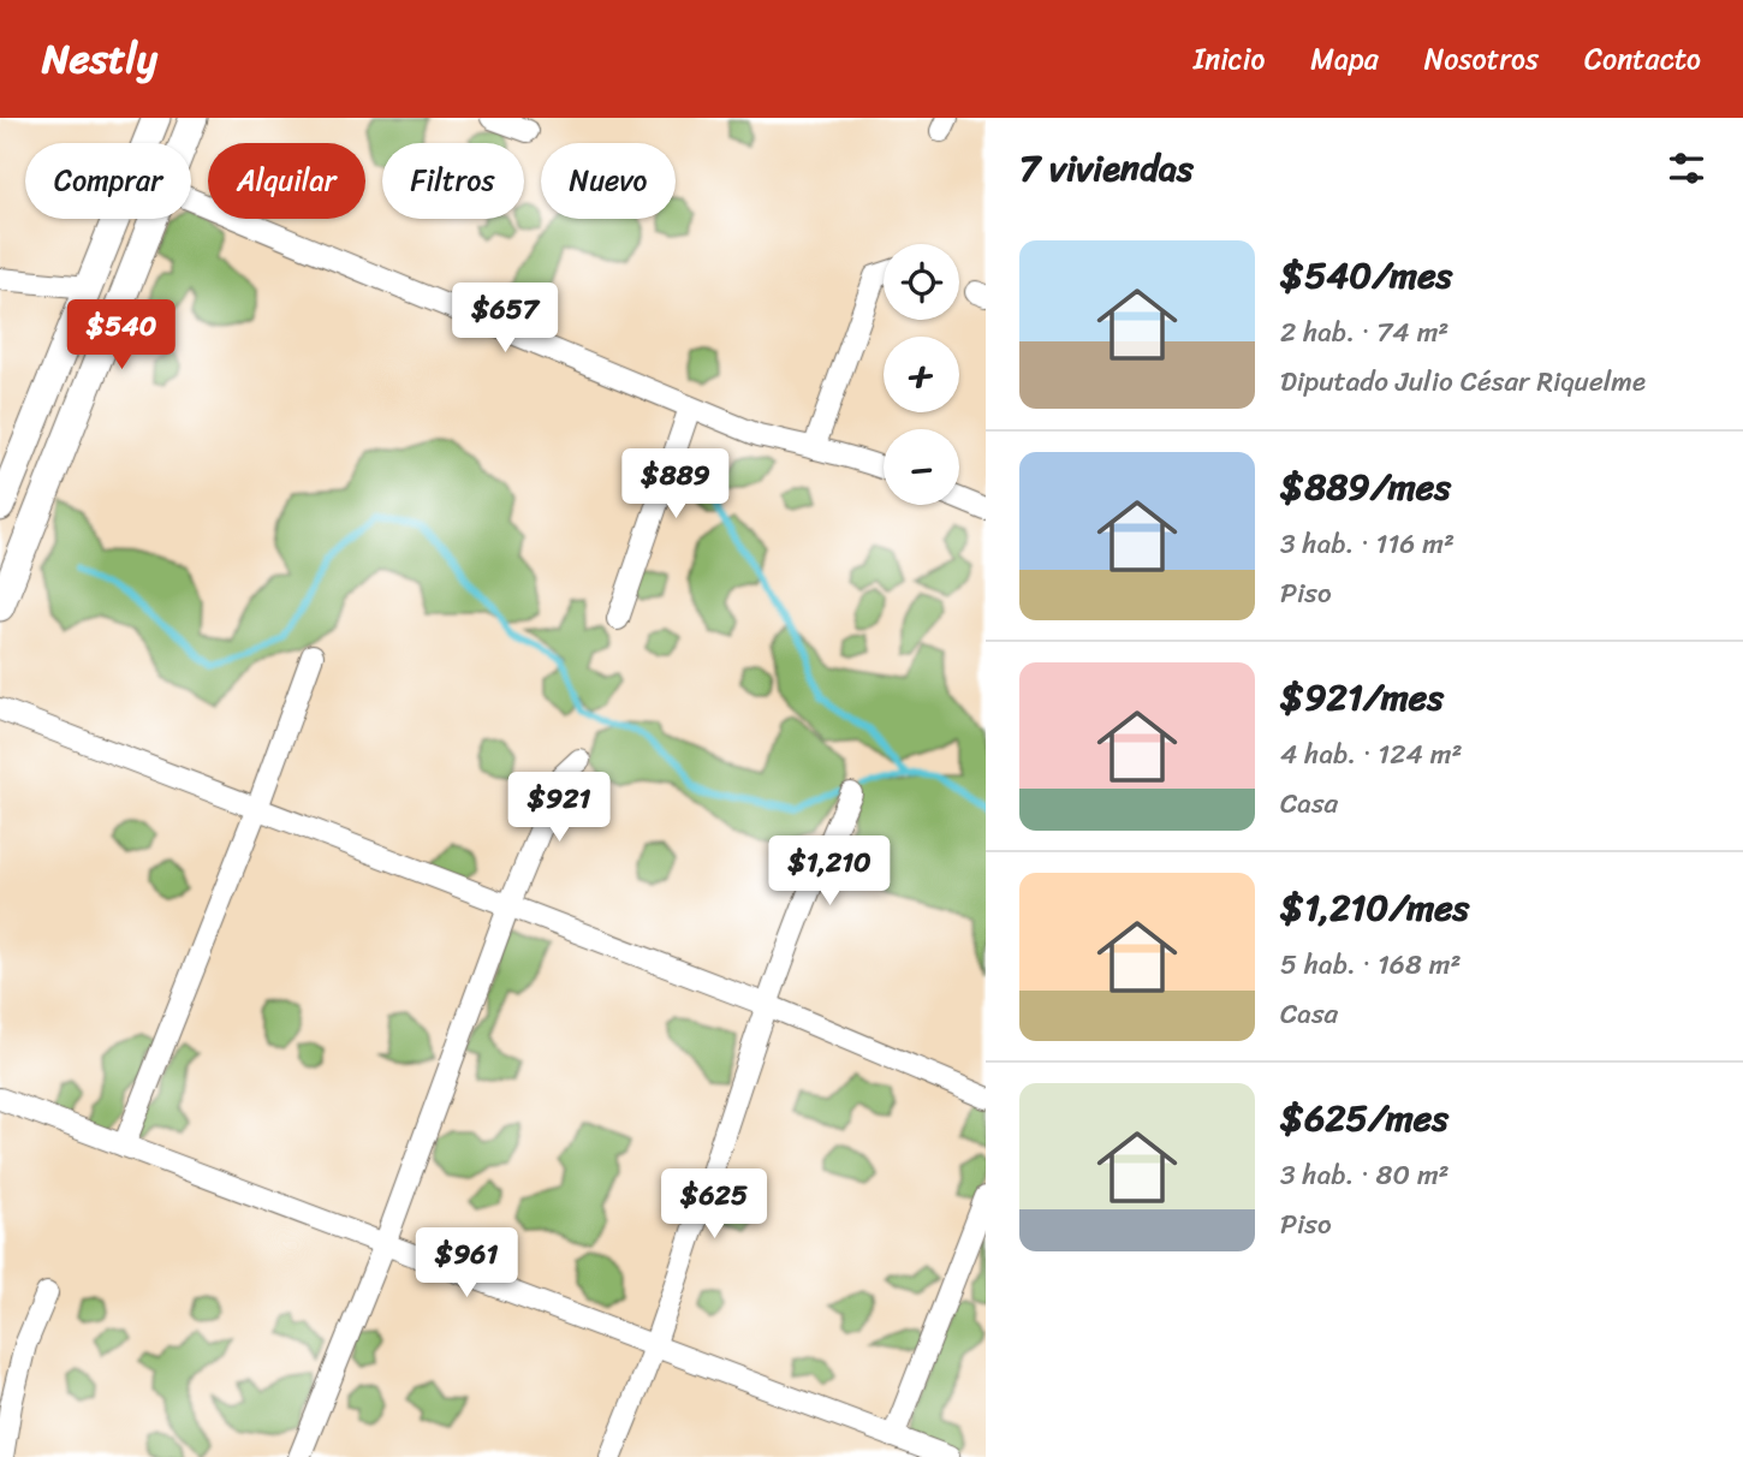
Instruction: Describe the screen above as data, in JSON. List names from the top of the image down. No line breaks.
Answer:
{"page":{"header":"Nestly","nav":["Inicio","Mapa","Nosotros","Contacto"],"heading":"7 viviendas","chip":["Comprar","Alquilar","Filtros","Nuevo"],"list":[{"name":"$540/mes","note":"2 hab. · 74 m² · Diputado Julio César Riquelme"},{"name":"$889/mes","note":"3 hab. · 116 m² · Piso"},{"name":"$921/mes","note":"4 hab. · 124 m² · Casa"},{"name":"$1,210/mes","note":"5 hab. · 168 m² · Casa"},{"name":"$625/mes","note":"3 hab. · 80 m² · Piso"}],"map_buttons":["+","−"],"price":["$657","$540","$889","$921","$1,210","$625","$961"]}}
